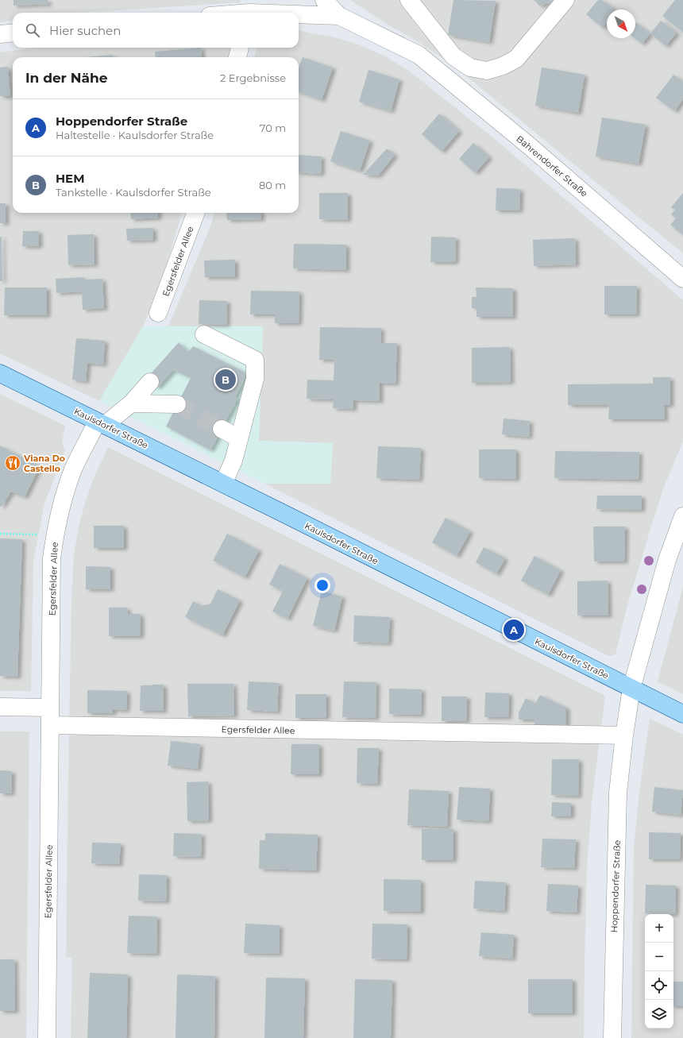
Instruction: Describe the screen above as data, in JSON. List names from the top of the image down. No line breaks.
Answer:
{"streets":{"main road":["Kaulsdorfer Straße"],"street":["Bahrendorfer Straße","Egersfelder Allee","Hoppendorfer Straße"]},"crossings":[["Egersfelder Allee","Kaulsdorfer Straße"],["Egersfelder Allee","Hoppendorfer Straße"],["Kaulsdorfer Straße","Hoppendorfer Straße"]],"places":{"restaurant":["Viana Do Castello"]},"north":"bottom right","page":{"search":"Hier suchen","heading":["In der Nähe","2 Ergebnisse"],"list":[{"mark":"A","name":"Hoppendorfer Straße","note":"Haltestelle · Kaulsdorfer Straße","value":"70 m"},{"mark":"B","name":"HEM","note":"Tankstelle · Kaulsdorfer Straße","value":"80 m"}],"pins":["B","A"],"map_buttons":["+","−"]}}
